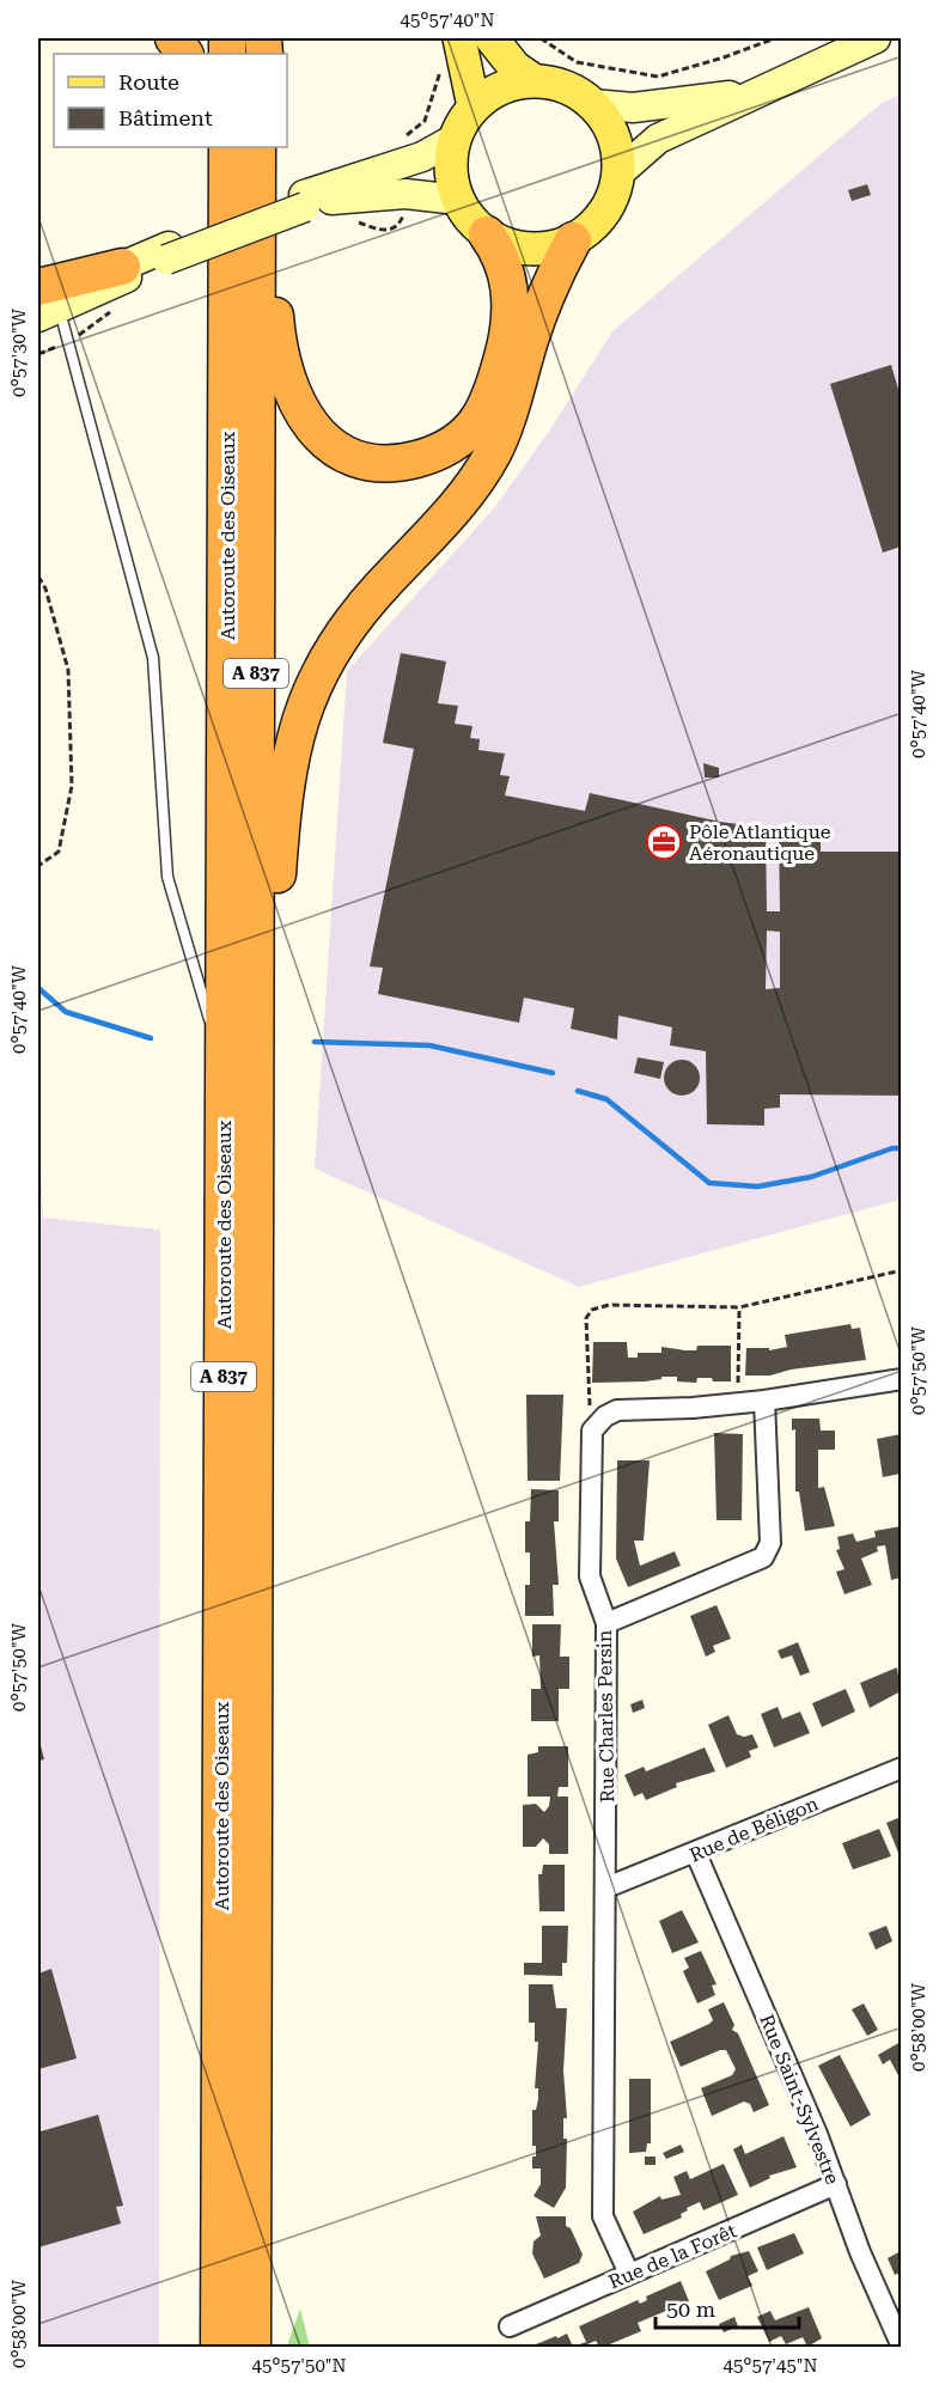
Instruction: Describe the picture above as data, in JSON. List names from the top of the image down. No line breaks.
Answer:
{"streets":{"highway":["Autoroute des Oiseaux","A 837"],"street":["Rue Charles Persin","Rue de Béligon","Rue Saint-Sylvestre","Rue de la Forêt"]},"crossings":[["Rue Charles Persin","Rue de Béligon"],["Rue Charles Persin","Rue de la Forêt"],["Rue de Béligon","Rue Saint-Sylvestre"],["Rue Saint-Sylvestre","Rue de la Forêt"]],"places":{"office":["Pôle Atlantique Aéronautique"]},"legend":["Route","Bâtiment"],"scale_bar":"50 m","coordinates":["45°57'40\"N","0°57'30\"W","0°57'40\"W","0°57'50\"W","0°58'00\"W","45°57'50\"N","45°57'45\"N"]}
